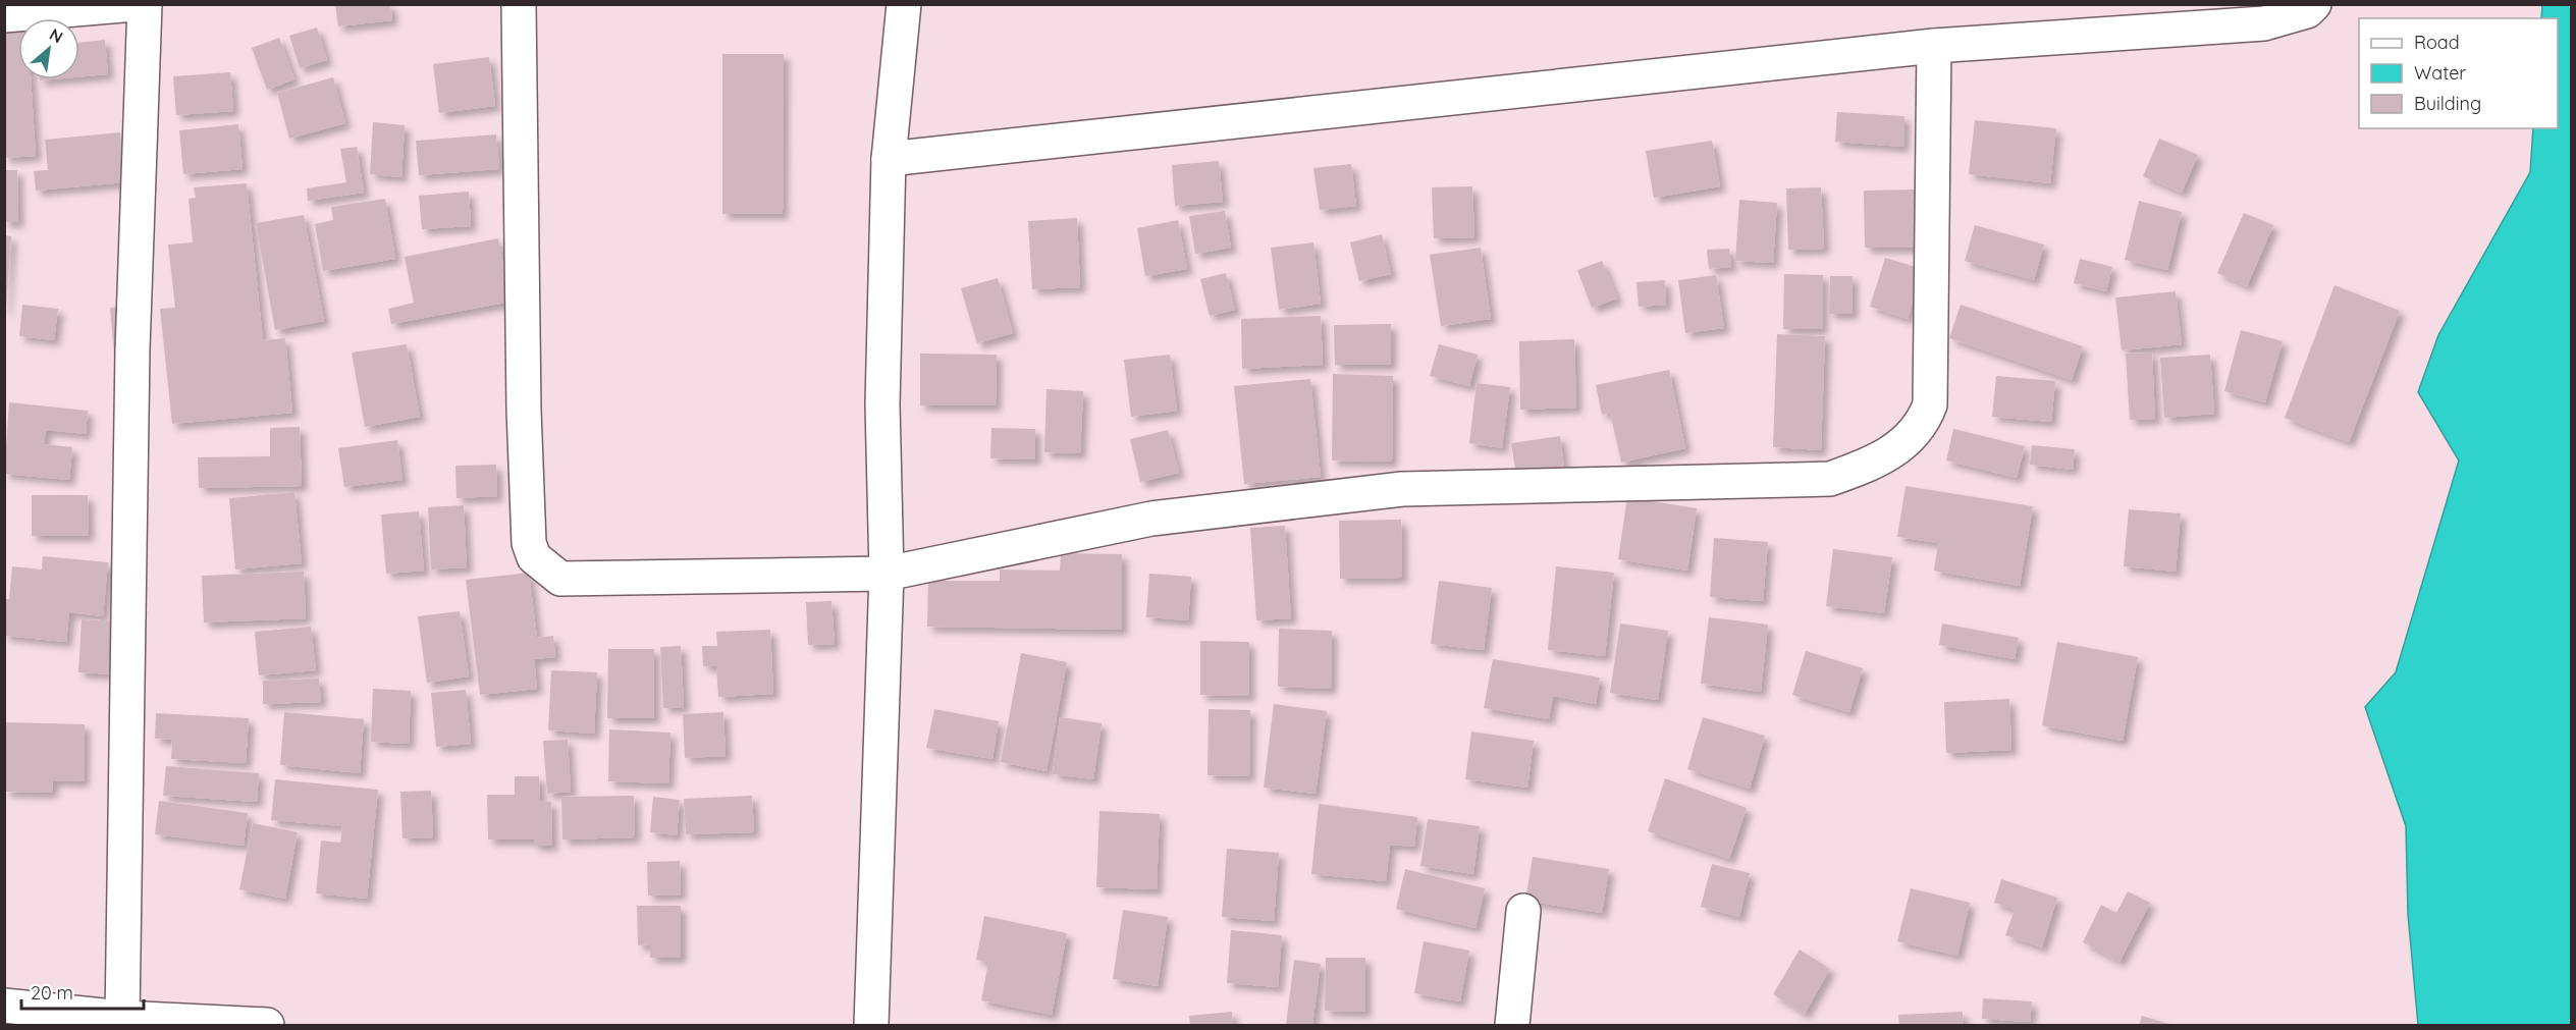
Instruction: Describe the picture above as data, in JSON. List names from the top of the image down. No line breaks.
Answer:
{"legend":["Road","Water","Building"],"scale_bar":"20 m","north":"top right"}
